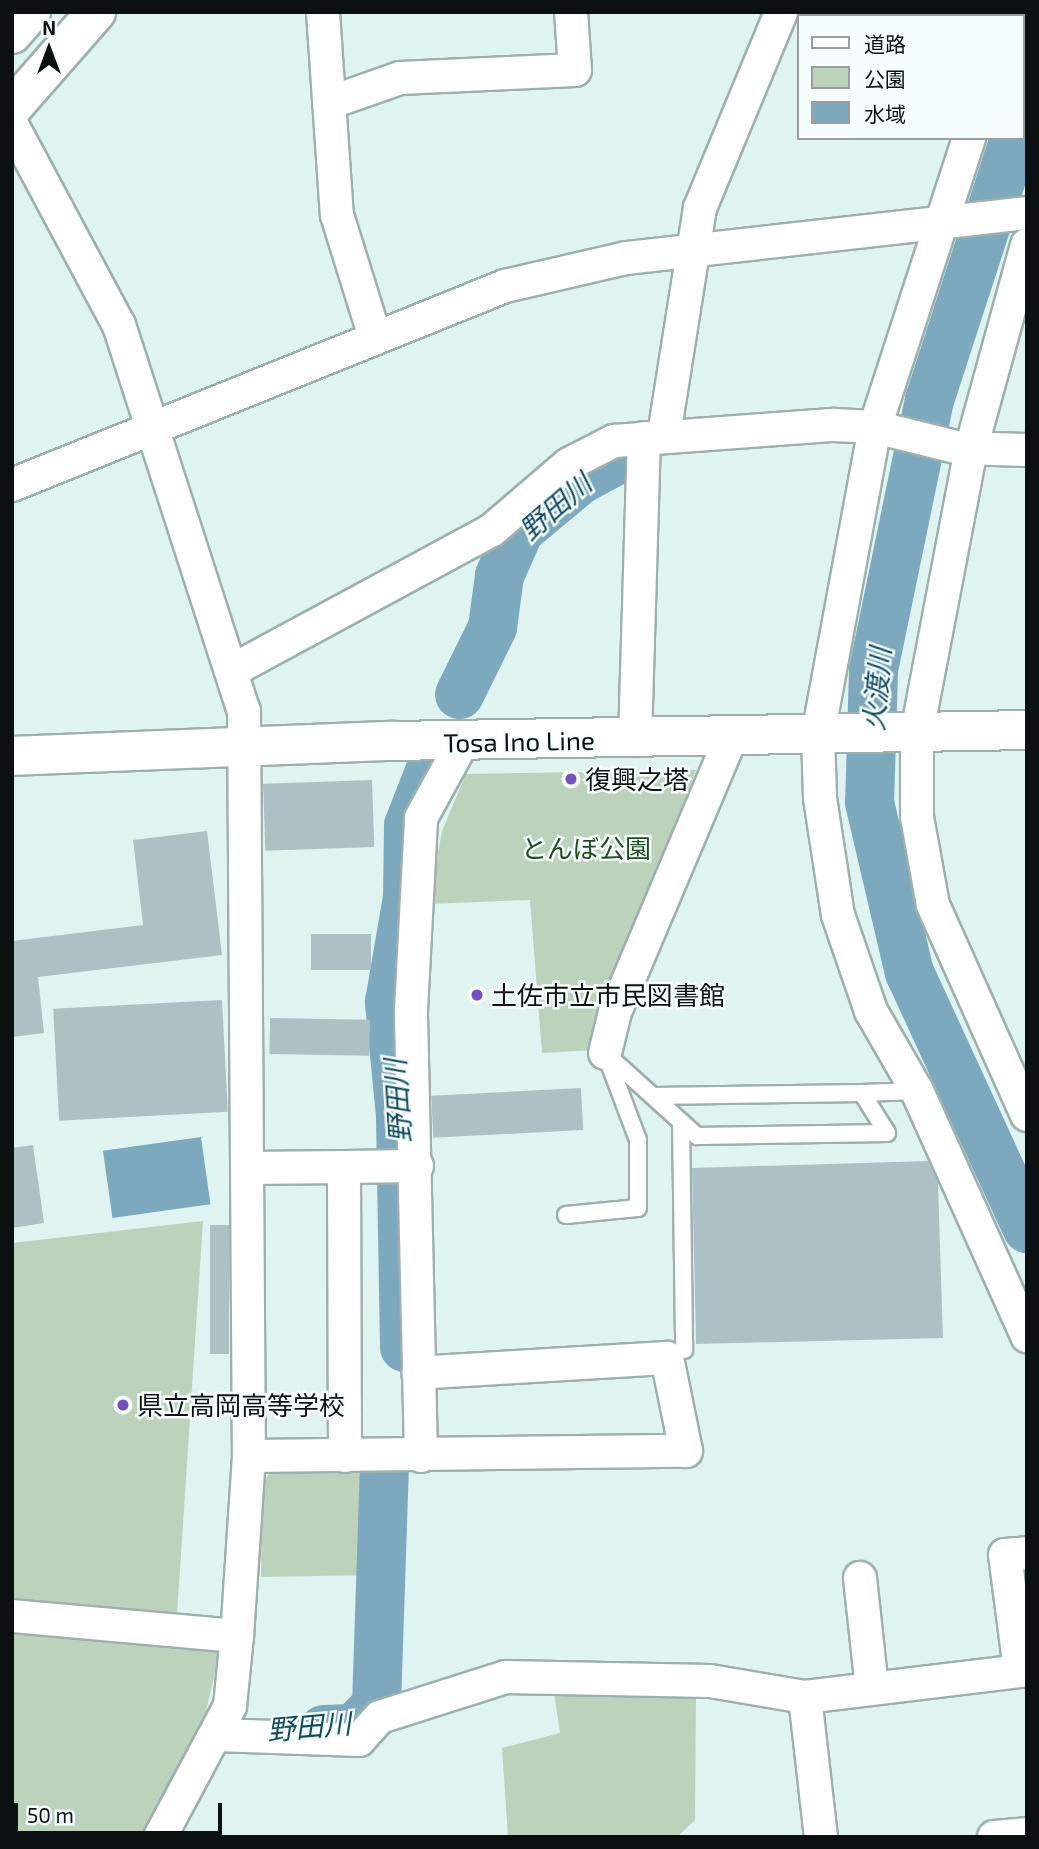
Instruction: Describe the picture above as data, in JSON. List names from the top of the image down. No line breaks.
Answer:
{"streets":{"main road":["Tosa Ino Line"]},"water":["野田川","火渡川"],"parks":["とんぼ公園"],"places":["復興之塔","土佐市立市民図書館","県立高岡高等学校"],"legend":["道路","公園","水域"],"scale_bar":"50 m","north":"top"}
